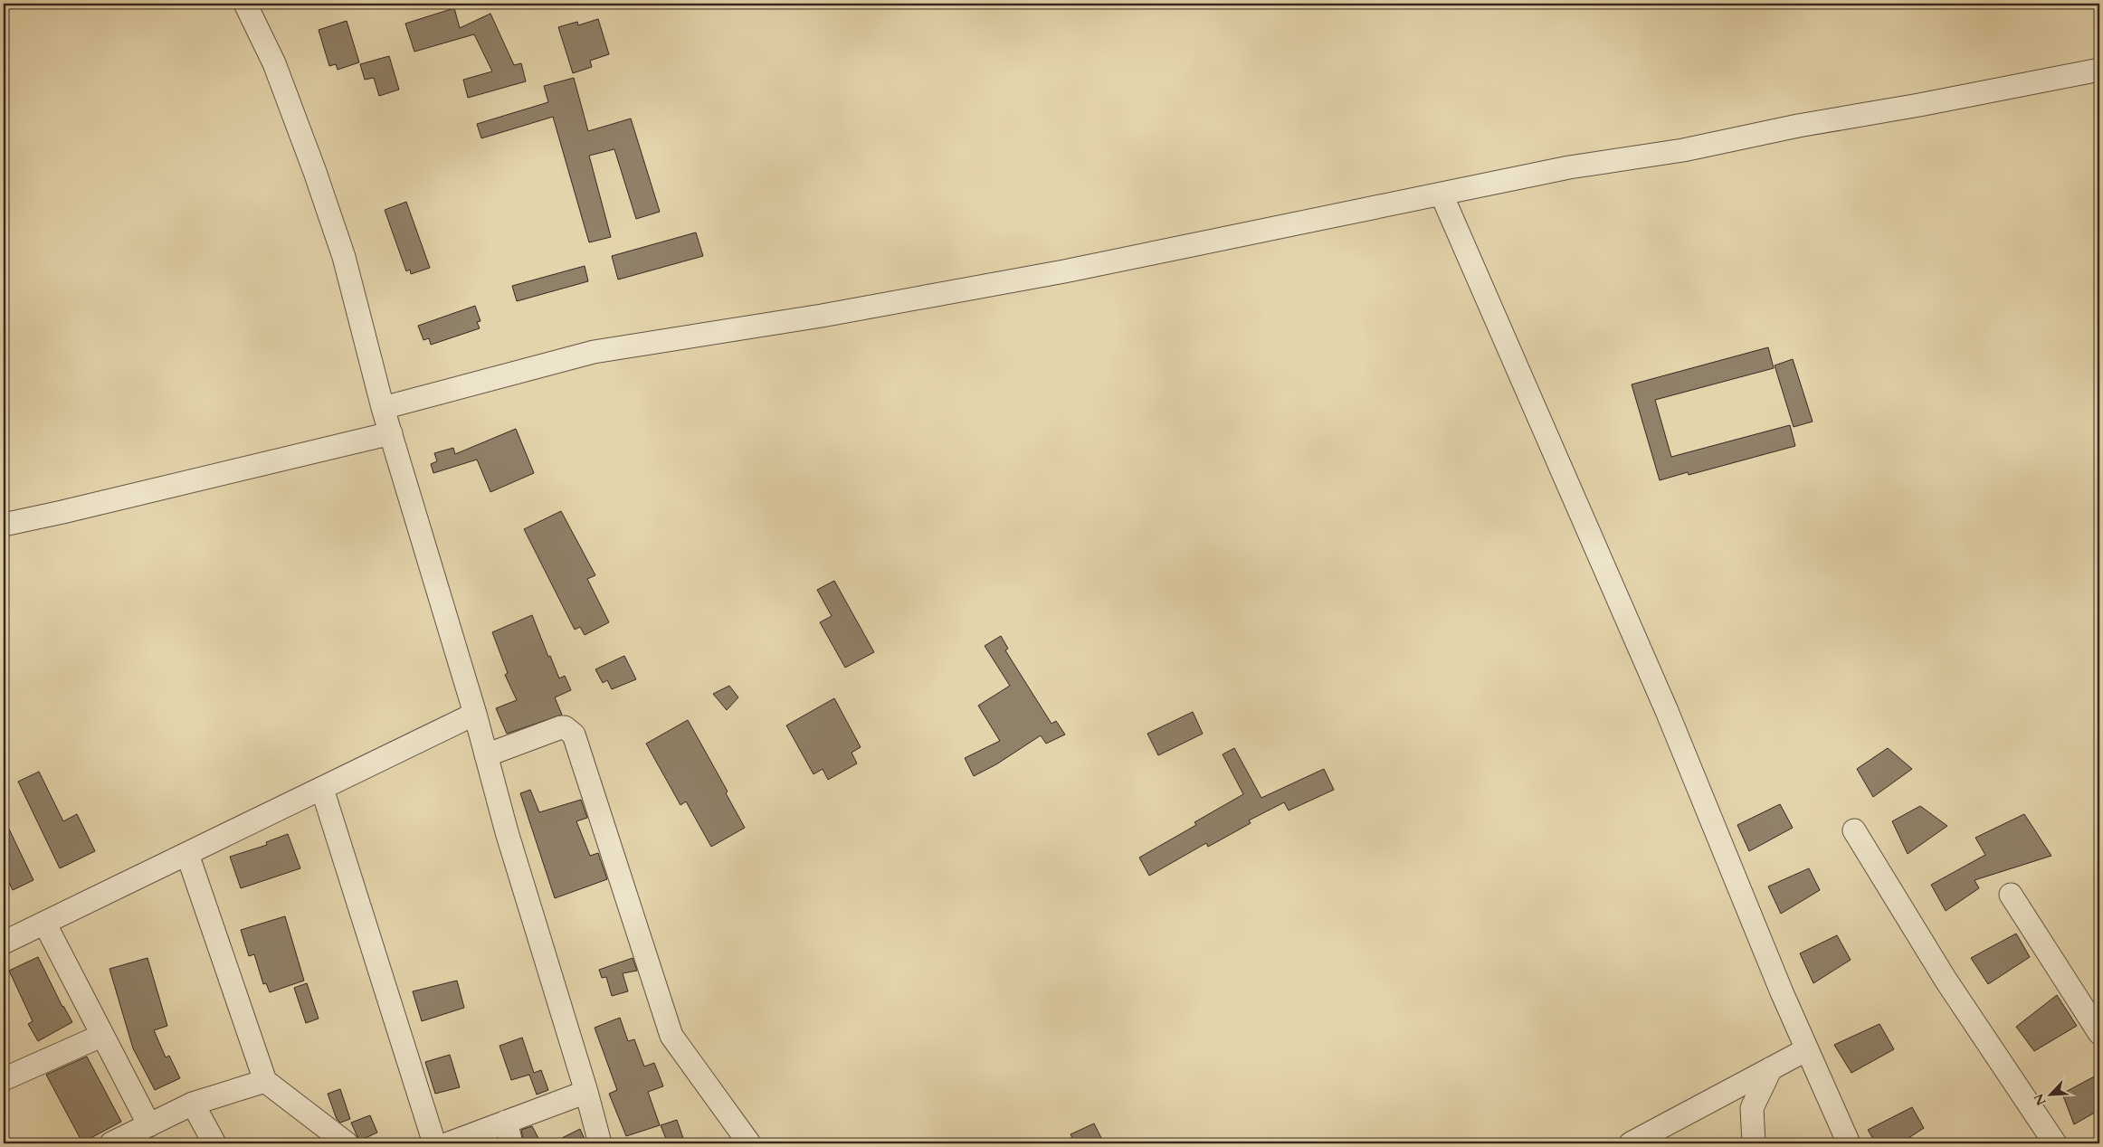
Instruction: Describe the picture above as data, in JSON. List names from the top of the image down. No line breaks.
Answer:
{"north":"bottom left"}
